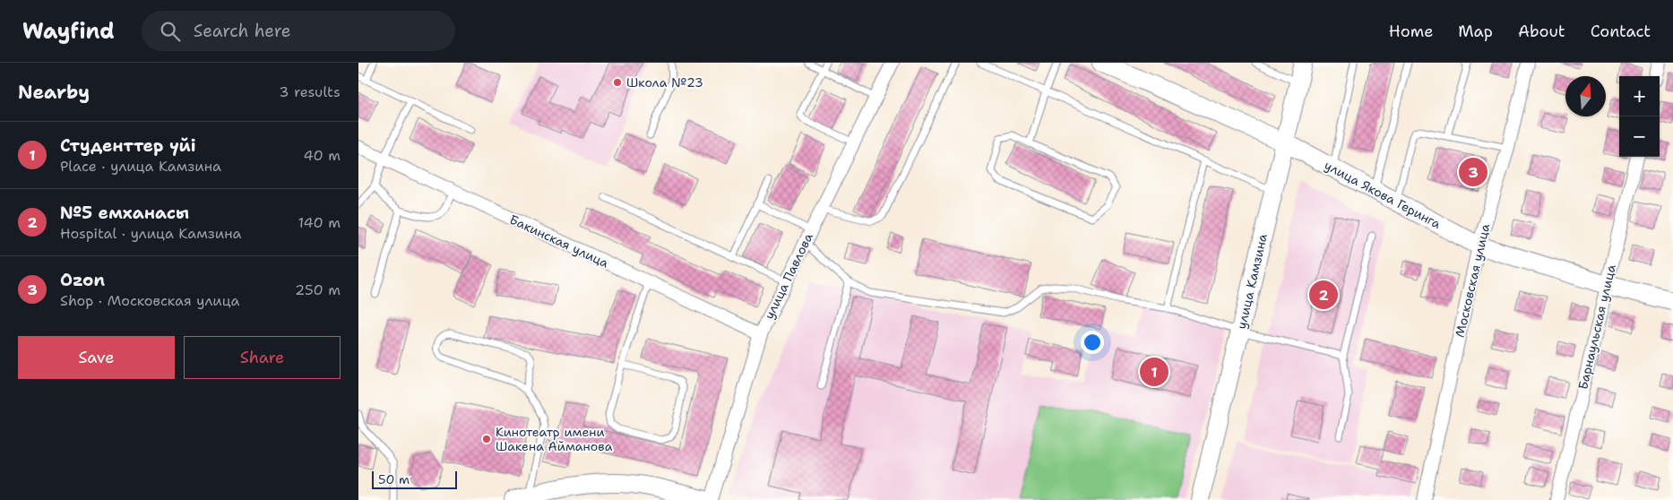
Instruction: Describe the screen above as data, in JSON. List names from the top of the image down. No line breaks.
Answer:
{"streets":{"street":["улица Якова Геринга","Бакинская улица","улица Павлова","Московская улица","улица Камзина","Барнаульская улица"]},"crossings":[["улица Якова Геринга","Московская улица"],["улица Якова Геринга","улица Камзина"],["улица Якова Геринга","Барнаульская улица"],["Бакинская улица","улица Павлова"]],"places":["Школа №23","Кинотеатр имени Шакена Айманова"],"scale_bar":"50 m","north":"top","page":{"header":"Wayfind","search":"Search here","nav":["Home","Map","About","Contact"],"heading":["Nearby","3 results"],"map_buttons":["+","−"],"list":[{"mark":"1","name":"Студенттер үйі","note":"Place · улица Камзина","value":"40 m"},{"mark":"2","name":"№5 емханасы","note":"Hospital · улица Камзина","value":"140 m"},{"mark":"3","name":"Ozon","note":"Shop · Московская улица","value":"250 m"}],"pins":["3","2","1"],"buttons":["Save","Share"],"scale":"50 m"}}
